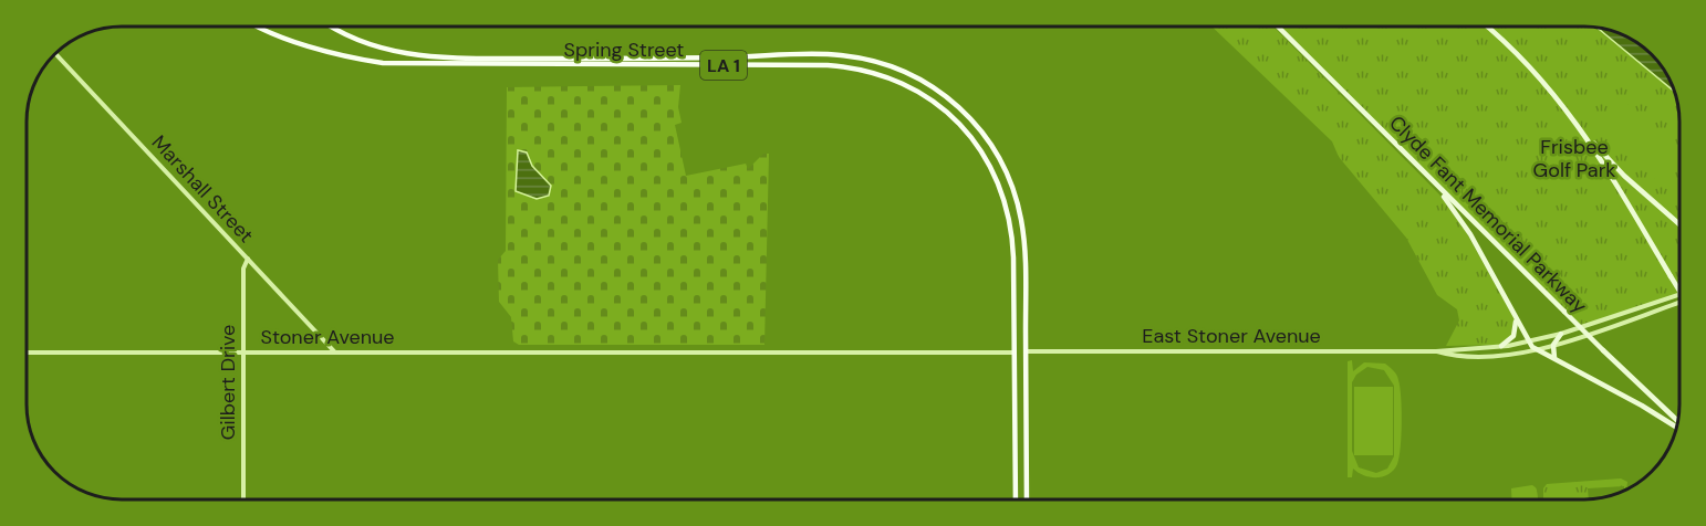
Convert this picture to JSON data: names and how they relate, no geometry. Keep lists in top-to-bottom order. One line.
{"streets":{"main road":["Spring Street","LA 1","Clyde Fant Memorial Parkway"],"street":["Marshall Street","East Stoner Avenue","Stoner Avenue","Gilbert Drive"]},"crossings":[["Spring Street","LA 1"],["Spring Street","East Stoner Avenue"],["Spring Street","Stoner Avenue"],["LA 1","East Stoner Avenue"],["LA 1","Stoner Avenue"],["Marshall Street","Stoner Avenue"],["Marshall Street","Gilbert Drive"],["Stoner Avenue","Gilbert Drive"]],"parks":["Frisbee Golf Park"]}
